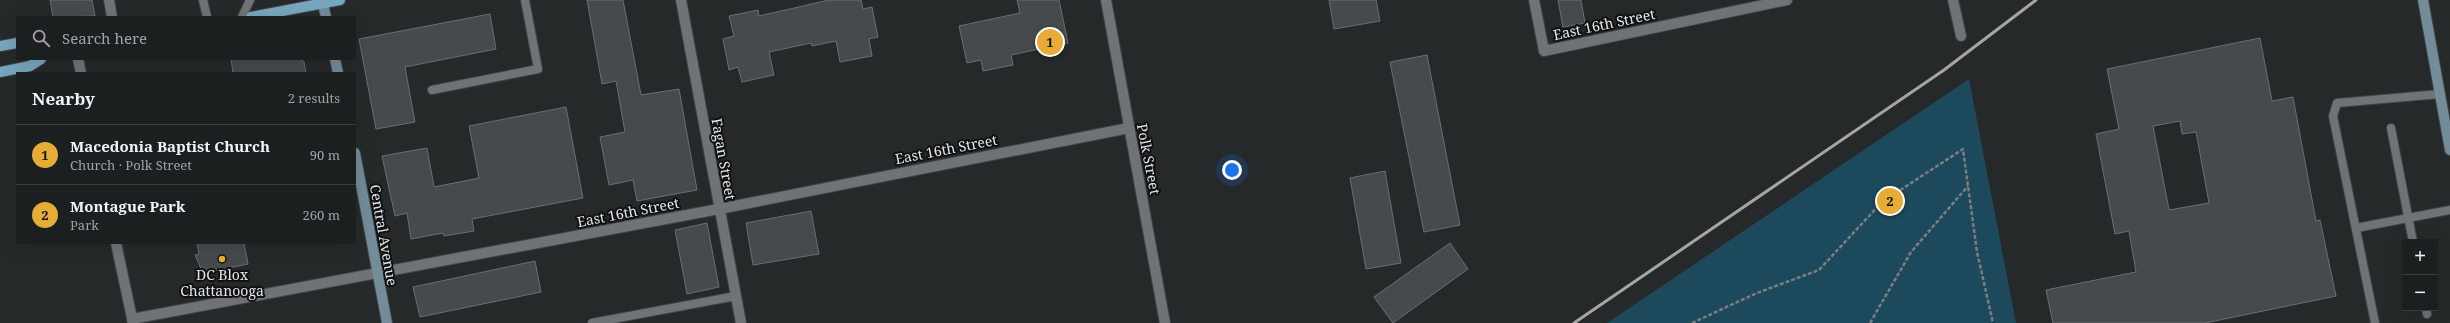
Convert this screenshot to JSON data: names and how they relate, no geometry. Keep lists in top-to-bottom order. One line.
{"streets":{"main road":["Central Avenue"],"street":["East 16th Street","Fagan Street","Polk Street"]},"crossings":[["East 16th Street","Fagan Street"],["East 16th Street","Polk Street"],["East 16th Street","Central Avenue"]],"places":["DC Blox Chattanooga"],"page":{"search":"Search here","pins":["1","2"],"heading":["Nearby","2 results"],"list":[{"mark":"1","name":"Macedonia Baptist Church","note":"Church · Polk Street","value":"90 m"},{"mark":"2","name":"Montague Park","note":"Park","value":"260 m"}],"map_buttons":["+","−"]}}
